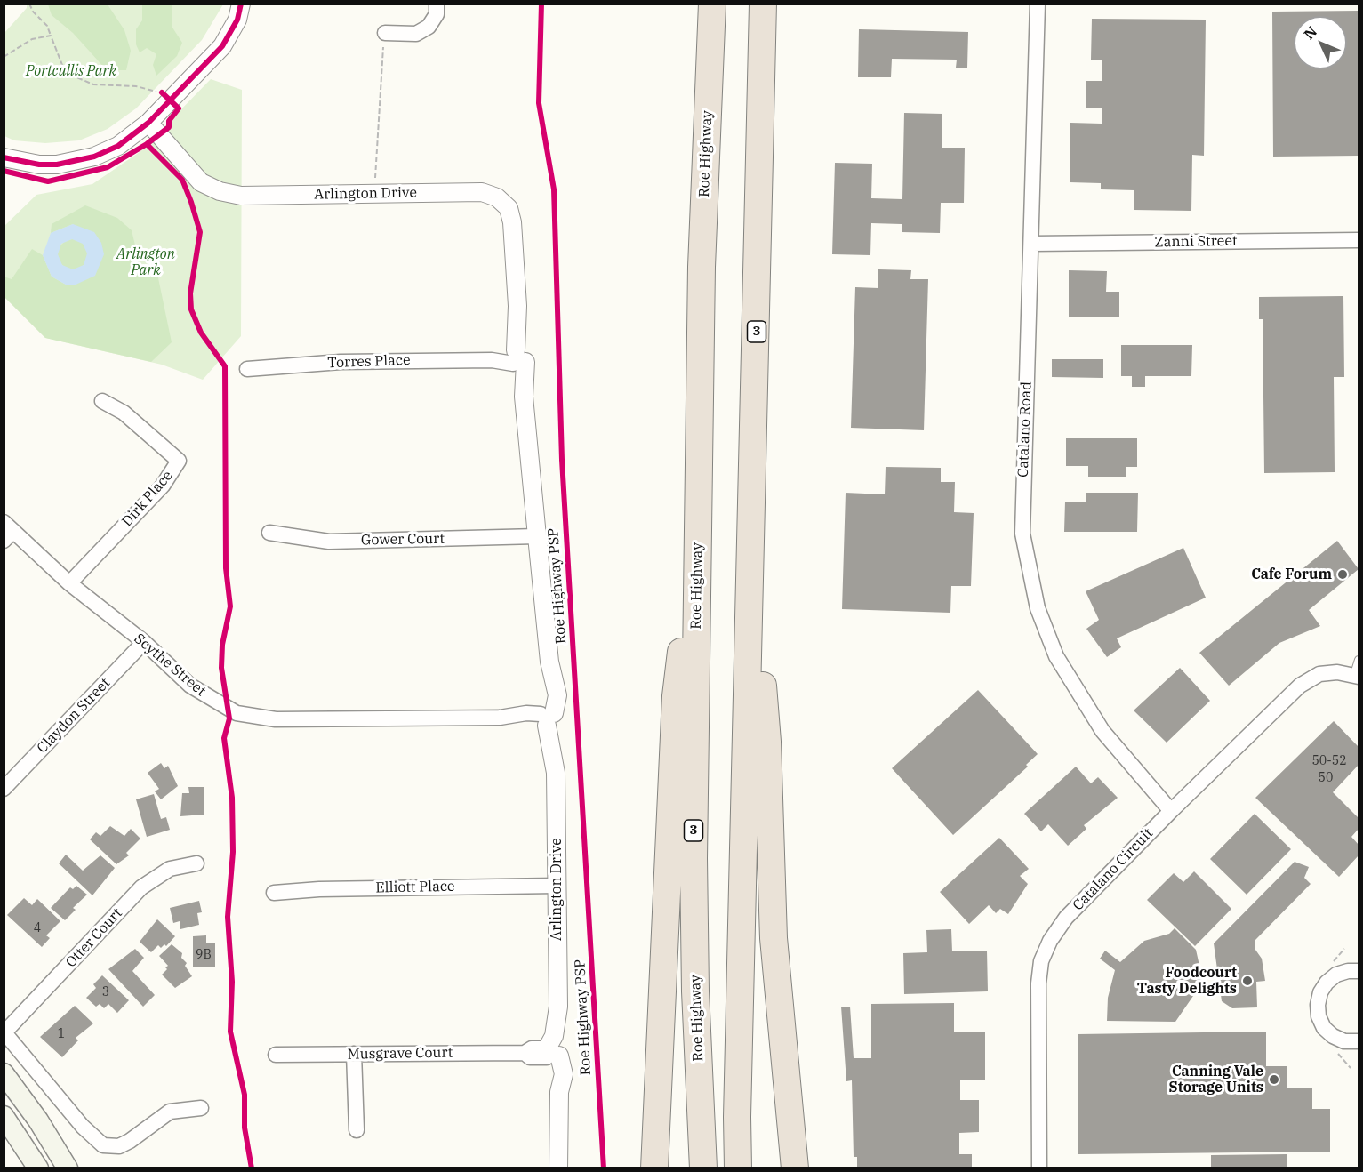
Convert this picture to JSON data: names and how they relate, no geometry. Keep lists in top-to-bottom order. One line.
{"streets":{"highway":["Roe Highway","3"],"street":["Arlington Drive","Zanni Street","Torres Place","Catalano Road","Dirk Place","Gower Court","Scythe Street","Claydon Street","Catalano Circuit","Elliott Place","Otter Court","Musgrave Court"],"cycle path":["Roe Highway PSP"]},"crossings":[["Arlington Drive","Torres Place"],["Arlington Drive","Gower Court"],["Arlington Drive","Scythe Street"],["Arlington Drive","Elliott Place"],["Arlington Drive","Musgrave Court"],["Zanni Street","Catalano Road"],["Catalano Road","Catalano Circuit"],["Dirk Place","Scythe Street"],["Scythe Street","Claydon Street"]],"parks":["Portcullis Park","Arlington Park"],"places":["Cafe Forum","Foodcourt Tasty Delights","Canning Vale Storage Units"],"house_numbers":["50-52","50","4","9B","3","1"],"north":"top left"}
